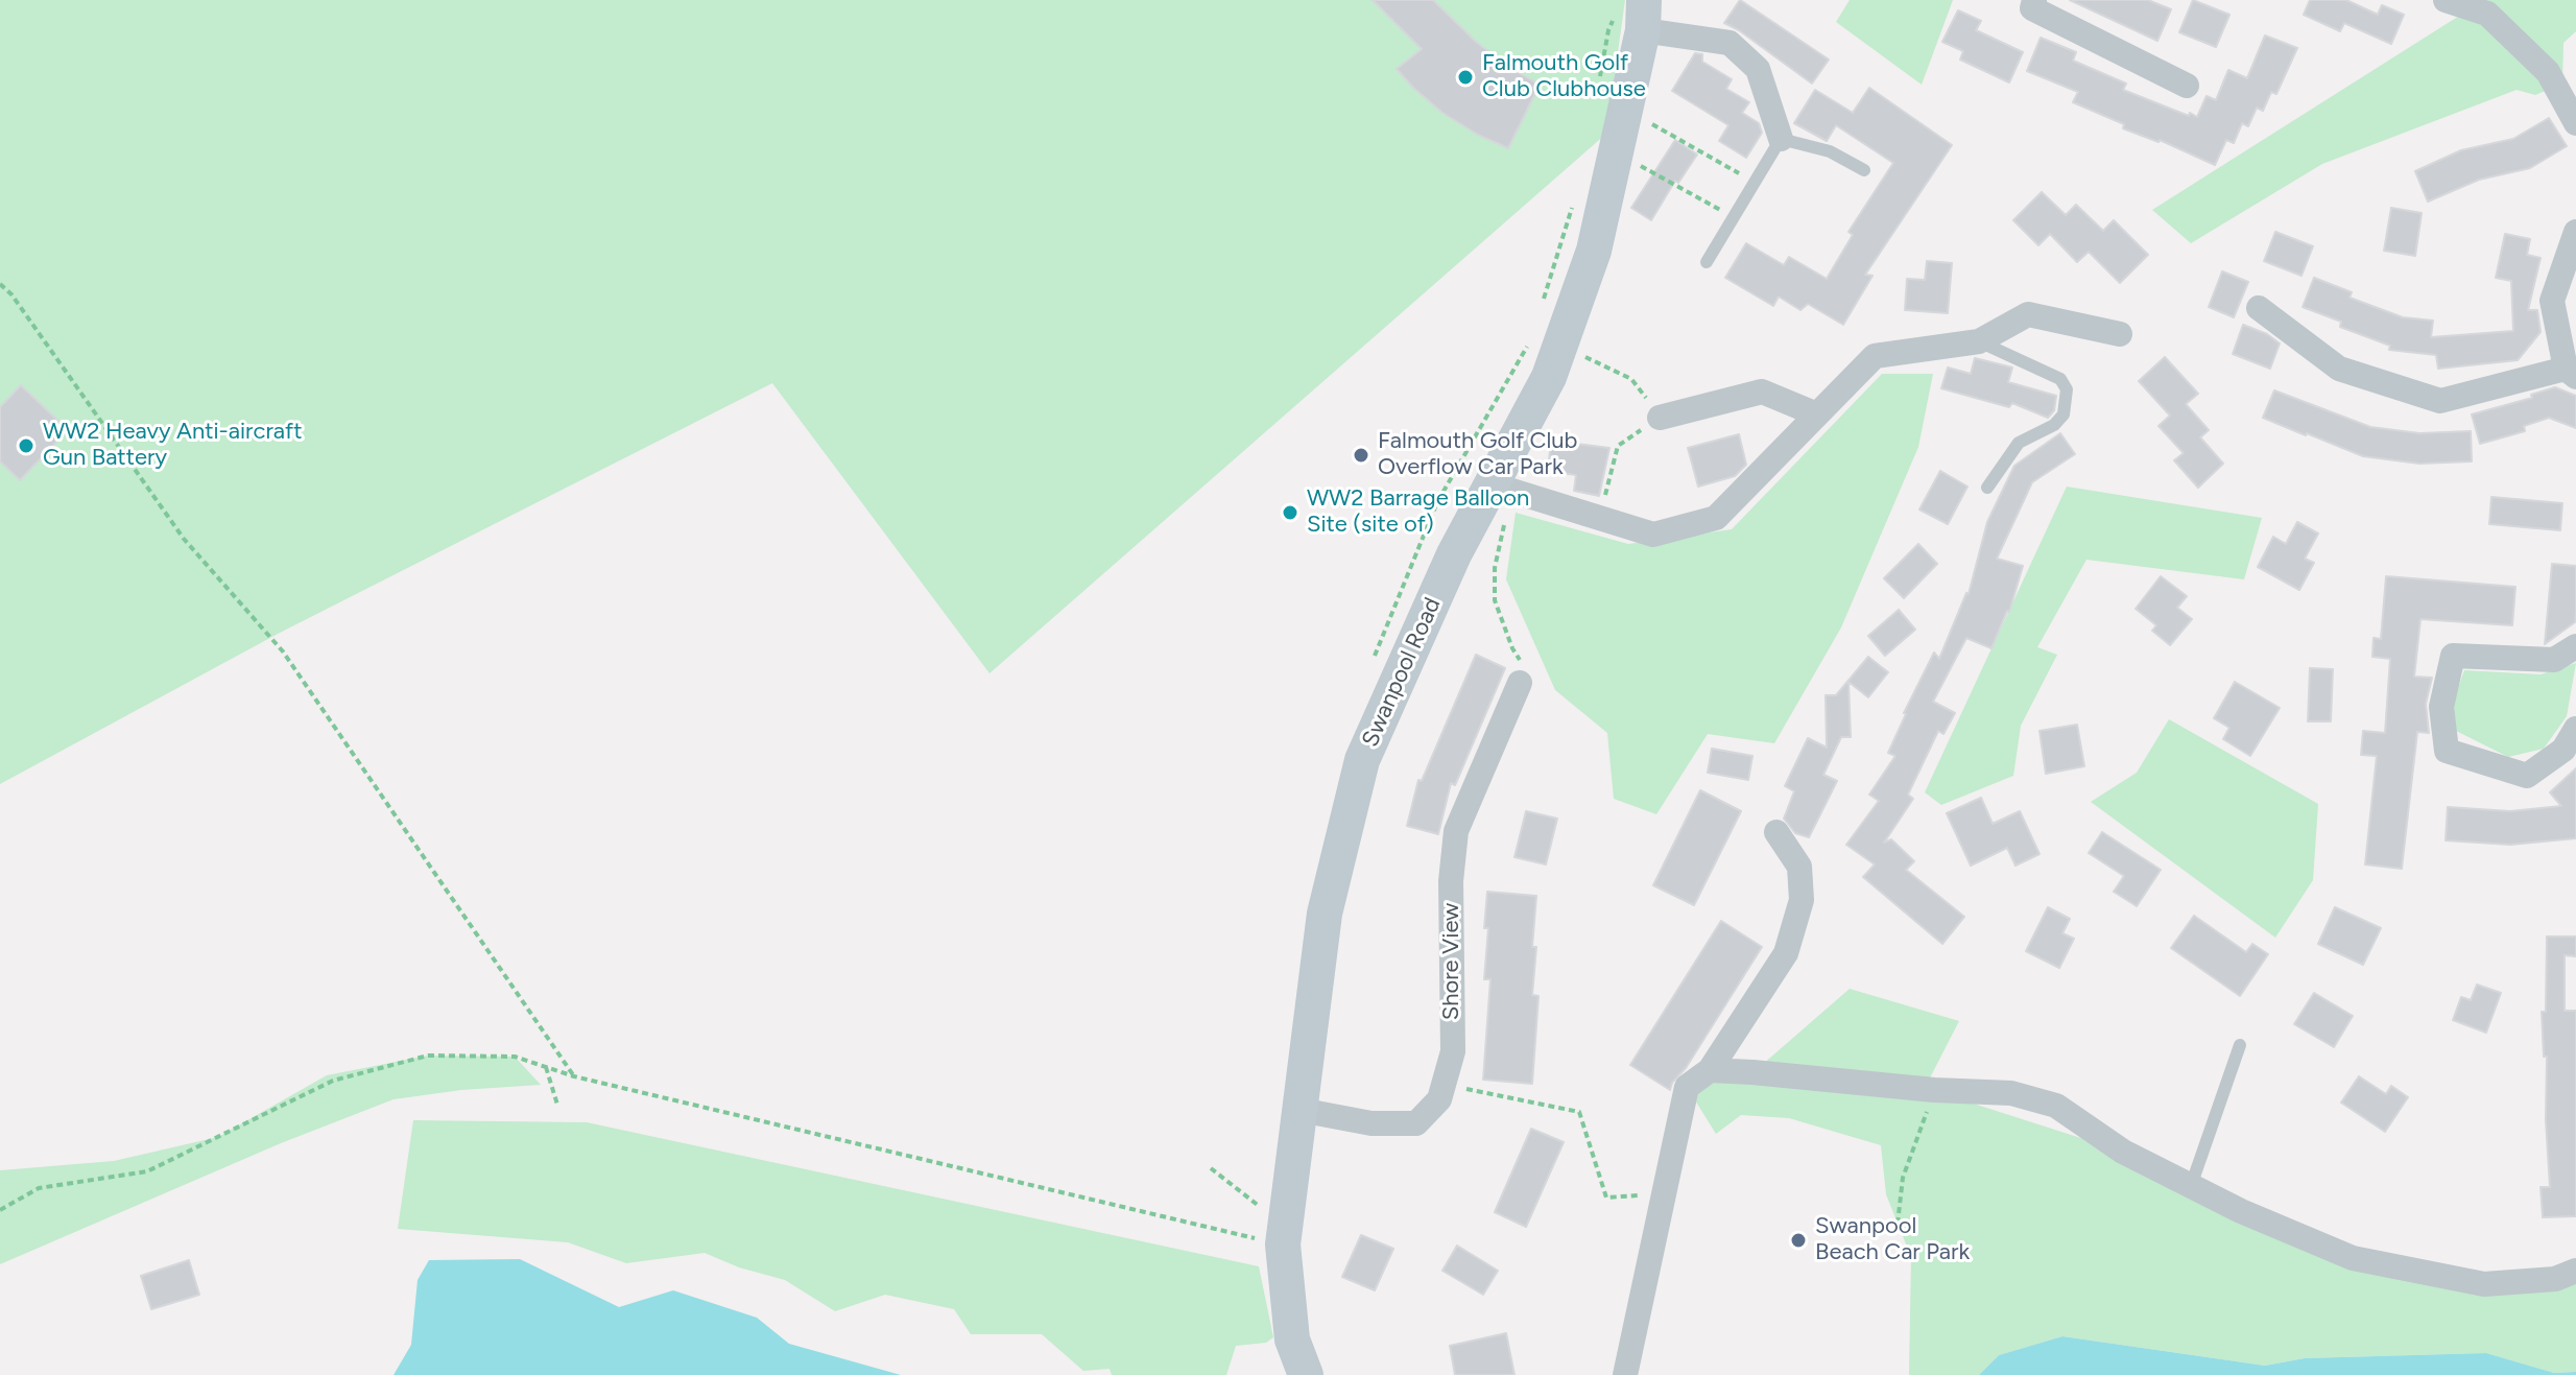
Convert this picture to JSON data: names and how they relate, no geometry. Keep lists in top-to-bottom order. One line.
{"streets":{"street":["Swanpool Road","Shore View"]},"crossings":[["Swanpool Road","Shore View"]],"places":["Falmouth Golf Club Clubhouse","WW2 Heavy Anti-aircraft Gun Battery","Falmouth Golf Club Overflow Car Park","WW2 Barrage Balloon Site (site of)","Swanpool Beach Car Park"]}
